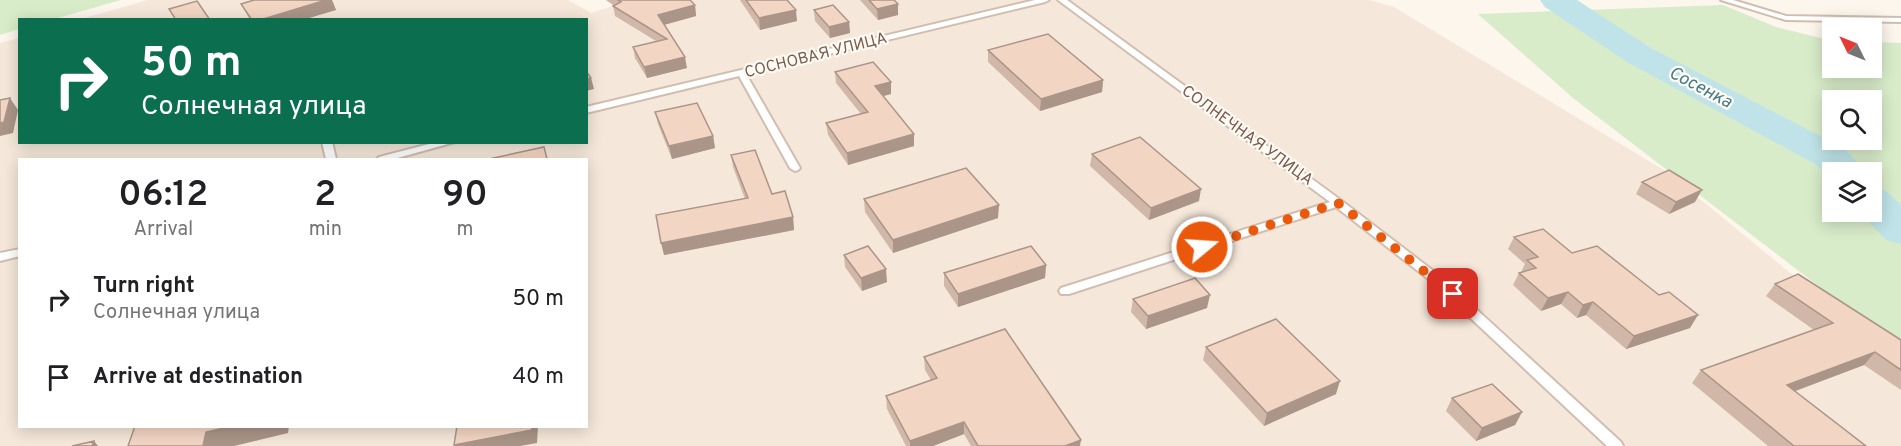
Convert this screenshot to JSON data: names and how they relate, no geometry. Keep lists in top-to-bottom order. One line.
{"streets":{"lane":["СОСНОВАЯ УЛИЦА","СОЛНЕЧНАЯ УЛИЦА"]},"water":["Сосенка"],"north":"top left","page":{"turn":["50 m","Солнечная улица"],"eta":["06:12","Arrival","2","min","90","m"],"list":[{"name":"Turn right","note":"Солнечная улица","value":"50 m"},{"name":"Arrive at destination","value":"40 m"}]}}
